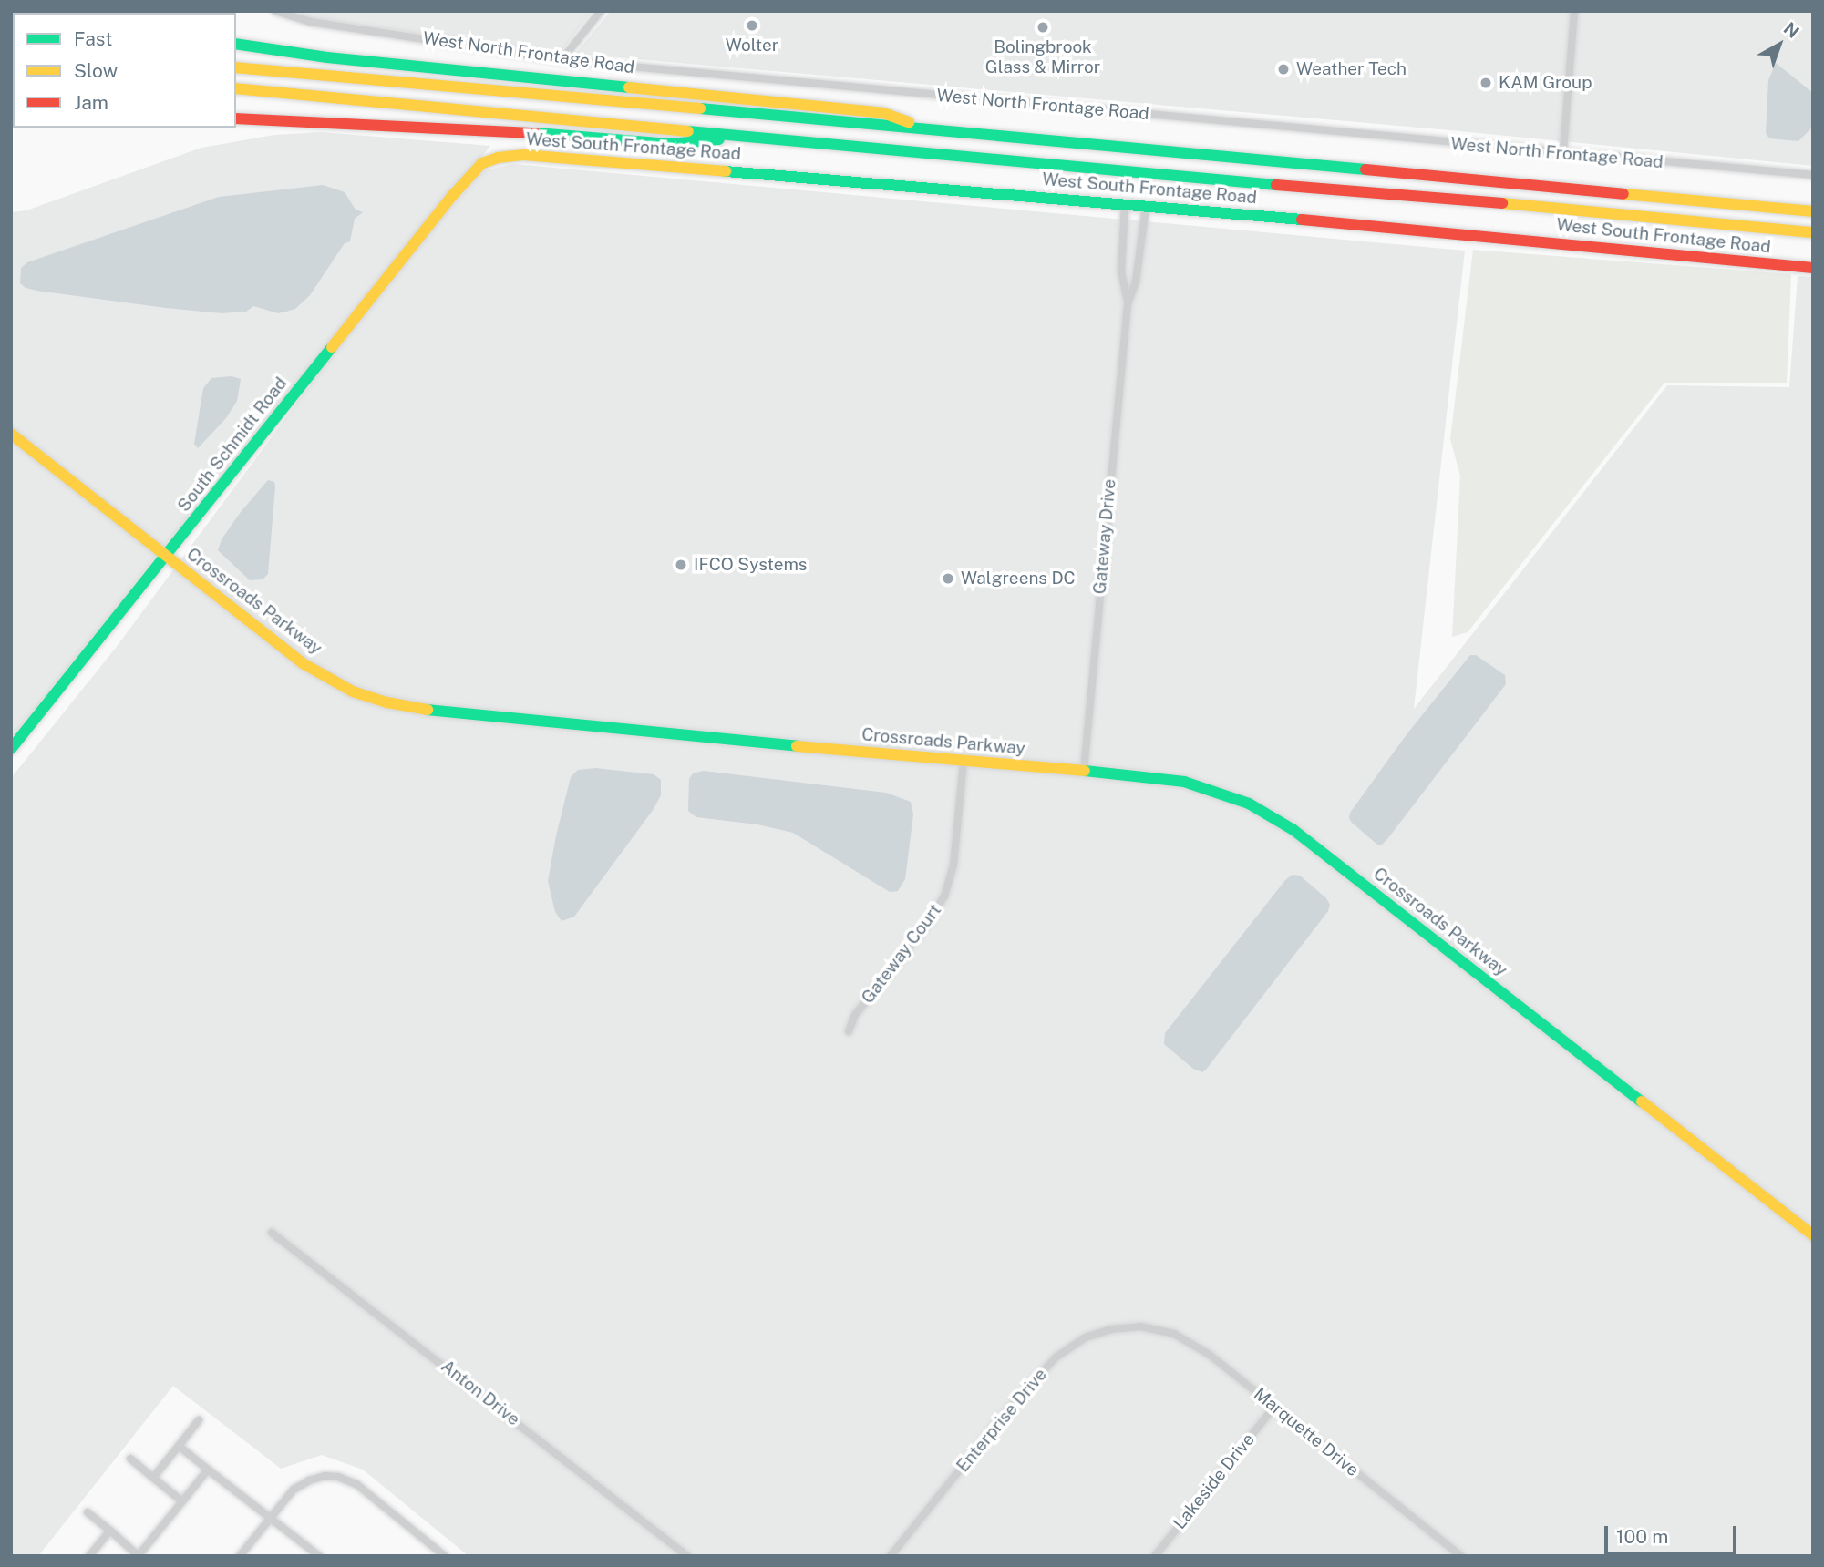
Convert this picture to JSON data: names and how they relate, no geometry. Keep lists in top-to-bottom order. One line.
{"streets":{"main road":["West South Frontage Road","South Schmidt Road","Crossroads Parkway"],"street":["West North Frontage Road","Gateway Drive","Gateway Court","Anton Drive","Enterprise Drive","Marquette Drive","Lakeside Drive"]},"crossings":[["West South Frontage Road","South Schmidt Road"],["West South Frontage Road","Gateway Drive"],["South Schmidt Road","Crossroads Parkway"],["Gateway Drive","Crossroads Parkway"],["Crossroads Parkway","Gateway Court"],["Enterprise Drive","Marquette Drive"],["Marquette Drive","Lakeside Drive"]],"places":["Wolter","Bolingbrook Glass & Mirror","Weather Tech","KAM Group","IFCO Systems","Walgreens DC"],"legend":["Fast","Slow","Jam"],"scale_bar":"100 m","north":"top right"}
